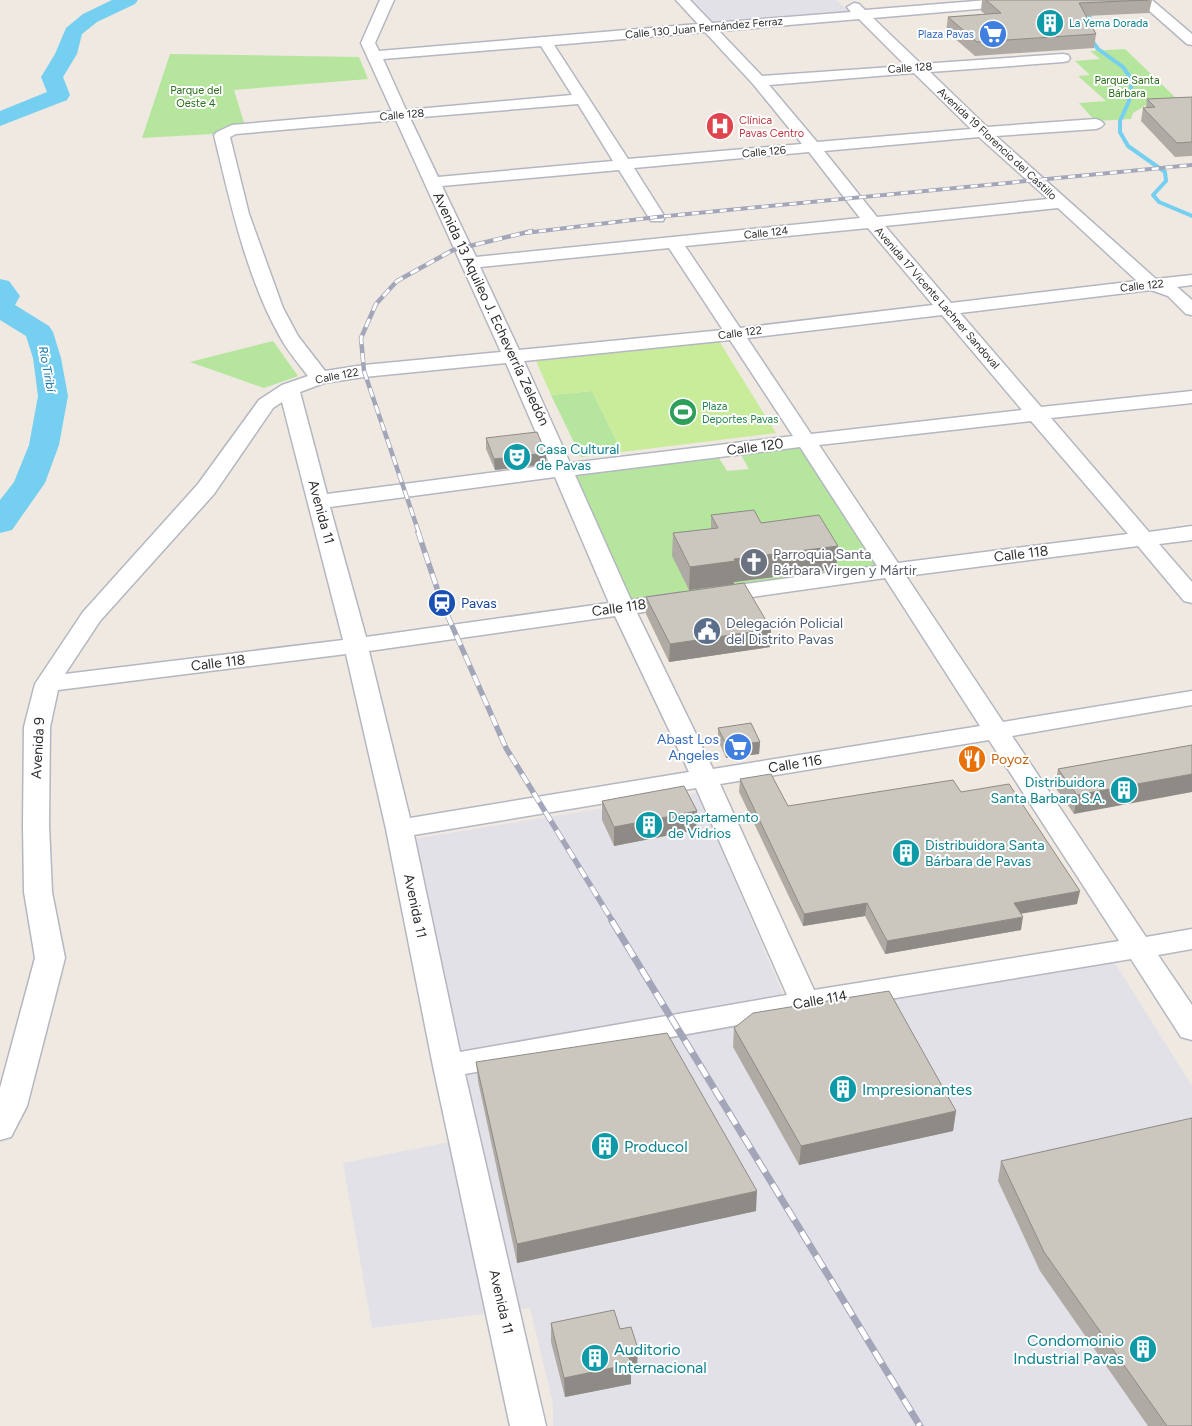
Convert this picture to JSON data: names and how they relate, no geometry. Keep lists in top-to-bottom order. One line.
{"streets":{"street":["Calle 130 Juan Fernández Ferraz","Calle 128","Avenida 19 Florencio del Castillo","Calle 126","Calle 124","Calle 122","Avenida 17 Vicente Lachner Sandoval","Avenida 13 Aquileo J. Echeverría Zeledón","Calle 120","Avenida 11","Calle 118","Avenida 9","Calle 116","Calle 114"]},"crossings":[["Calle 130 Juan Fernández Ferraz","Avenida 19 Florencio del Castillo"],["Calle 130 Juan Fernández Ferraz","Avenida 17 Vicente Lachner Sandoval"],["Calle 130 Juan Fernández Ferraz","Avenida 13 Aquileo J. Echeverría Zeledón"],["Calle 128","Avenida 19 Florencio del Castillo"],["Calle 128","Calle 122"],["Calle 128","Avenida 17 Vicente Lachner Sandoval"],["Calle 128","Avenida 13 Aquileo J. Echeverría Zeledón"],["Avenida 19 Florencio del Castillo","Calle 126"],["Avenida 19 Florencio del Castillo","Calle 124"],["Avenida 19 Florencio del Castillo","Calle 122"],["Calle 126","Avenida 17 Vicente Lachner Sandoval"],["Calle 126","Avenida 13 Aquileo J. Echeverría Zeledón"],["Calle 124","Avenida 17 Vicente Lachner Sandoval"],["Calle 124","Avenida 13 Aquileo J. Echeverría Zeledón"],["Calle 122","Avenida 17 Vicente Lachner Sandoval"],["Calle 122","Avenida 13 Aquileo J. Echeverría Zeledón"],["Calle 122","Avenida 11"],["Calle 122","Avenida 9"],["Avenida 17 Vicente Lachner Sandoval","Calle 120"],["Avenida 17 Vicente Lachner Sandoval","Calle 118"],["Avenida 13 Aquileo J. Echeverría Zeledón","Calle 120"],["Avenida 13 Aquileo J. Echeverría Zeledón","Calle 118"],["Avenida 13 Aquileo J. Echeverría Zeledón","Calle 116"],["Avenida 13 Aquileo J. Echeverría Zeledón","Calle 114"],["Calle 120","Avenida 11"],["Avenida 11","Calle 118"],["Avenida 11","Avenida 9"],["Avenida 11","Calle 116"],["Avenida 11","Calle 114"],["Calle 118","Avenida 9"]],"water":["Río Tiribí"],"parks":["Parque Santa Bárbara","Parque del Oeste 4"],"places":{"building":["La Yema Dorada","Distribuidora Santa Barbara S.A.","Departamento de Vidrios","Distribuidora Santa Bárbara de Pavas","Impresionantes","Producol","Condomoinio Industrial Pavas","Auditorio Internacional"],"supermarket":["Plaza Pavas","Abast Los Angeles"],"hospital":["Clínica Pavas Centro"],"sports":["Plaza Deportes Pavas"],"theatre":["Casa Cultural de Pavas"],"church":["Parroquia Santa Bárbara Virgen y Mártir"],"station":["Pavas"],"public building":["Delegación Policial del Distrito Pavas"],"restaurant":["Poyoz"]}}
